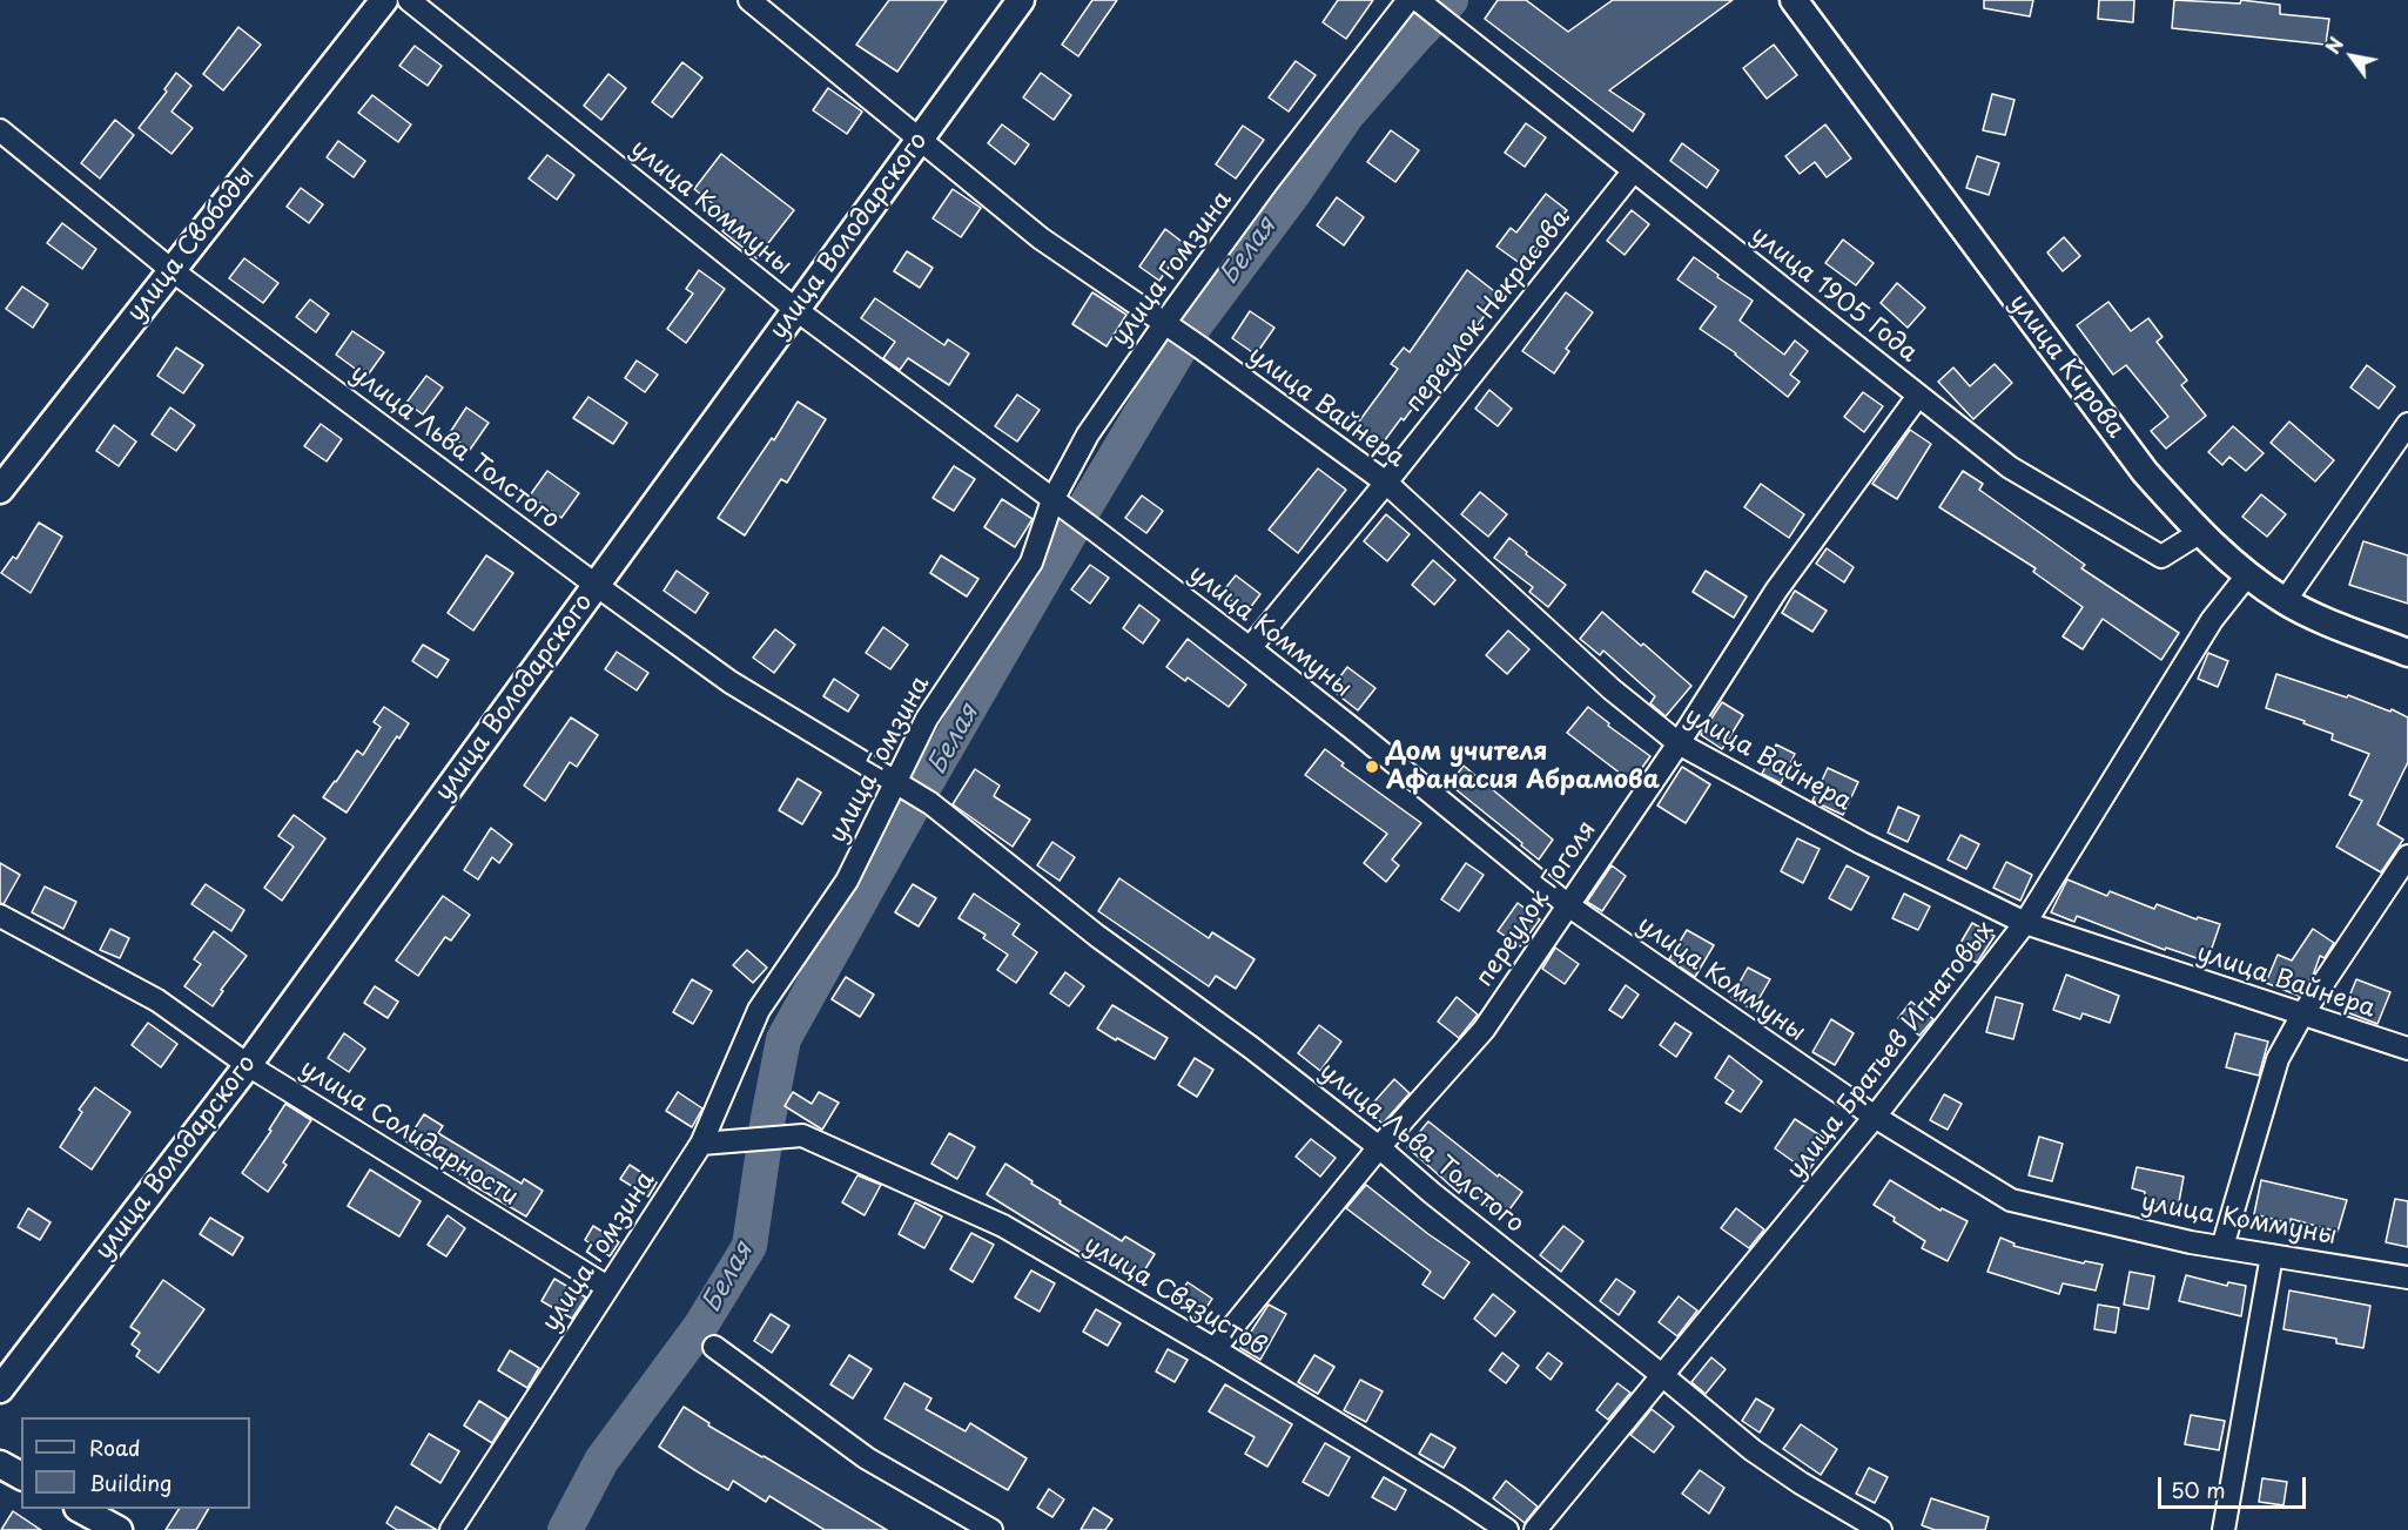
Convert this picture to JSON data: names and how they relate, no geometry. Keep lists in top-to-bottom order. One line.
{"streets":{"main road":["улица Володарского","улица Свободы","улица Кирова"],"street":["улица Коммуны","улица Гомзина","улица 1905 Года","переулок Некрасова","улица Вайнера","улица Льва Толстого","переулок Гоголя","улица Братьев Игнатовых","улица Солидарности","улица Связистов"]},"crossings":[["улица Коммуны","улица Володарского"],["улица Коммуны","улица Гомзина"],["улица Коммуны","переулок Некрасова"],["улица Коммуны","переулок Гоголя"],["улица Коммуны","улица Братьев Игнатовых"],["улица Володарского","улица Льва Толстого"],["улица Володарского","улица Солидарности"],["улица Свободы","улица Льва Толстого"],["улица Гомзина","улица Вайнера"],["улица Гомзина","улица Льва Толстого"],["улица Гомзина","улица Солидарности"],["улица Гомзина","улица Связистов"],["улица 1905 Года","переулок Некрасова"],["улица 1905 Года","улица Кирова"],["улица 1905 Года","переулок Гоголя"],["переулок Некрасова","улица Вайнера"],["улица Кирова","улица Братьев Игнатовых"],["улица Вайнера","переулок Гоголя"],["улица Вайнера","улица Братьев Игнатовых"],["улица Льва Толстого","переулок Гоголя"],["улица Льва Толстого","улица Братьев Игнатовых"],["переулок Гоголя","улица Связистов"]],"water":["Белая"],"places":["Дом учителя Афанасия Абрамова"],"legend":["Road","Building"],"scale_bar":"50 m","north":"top left"}
